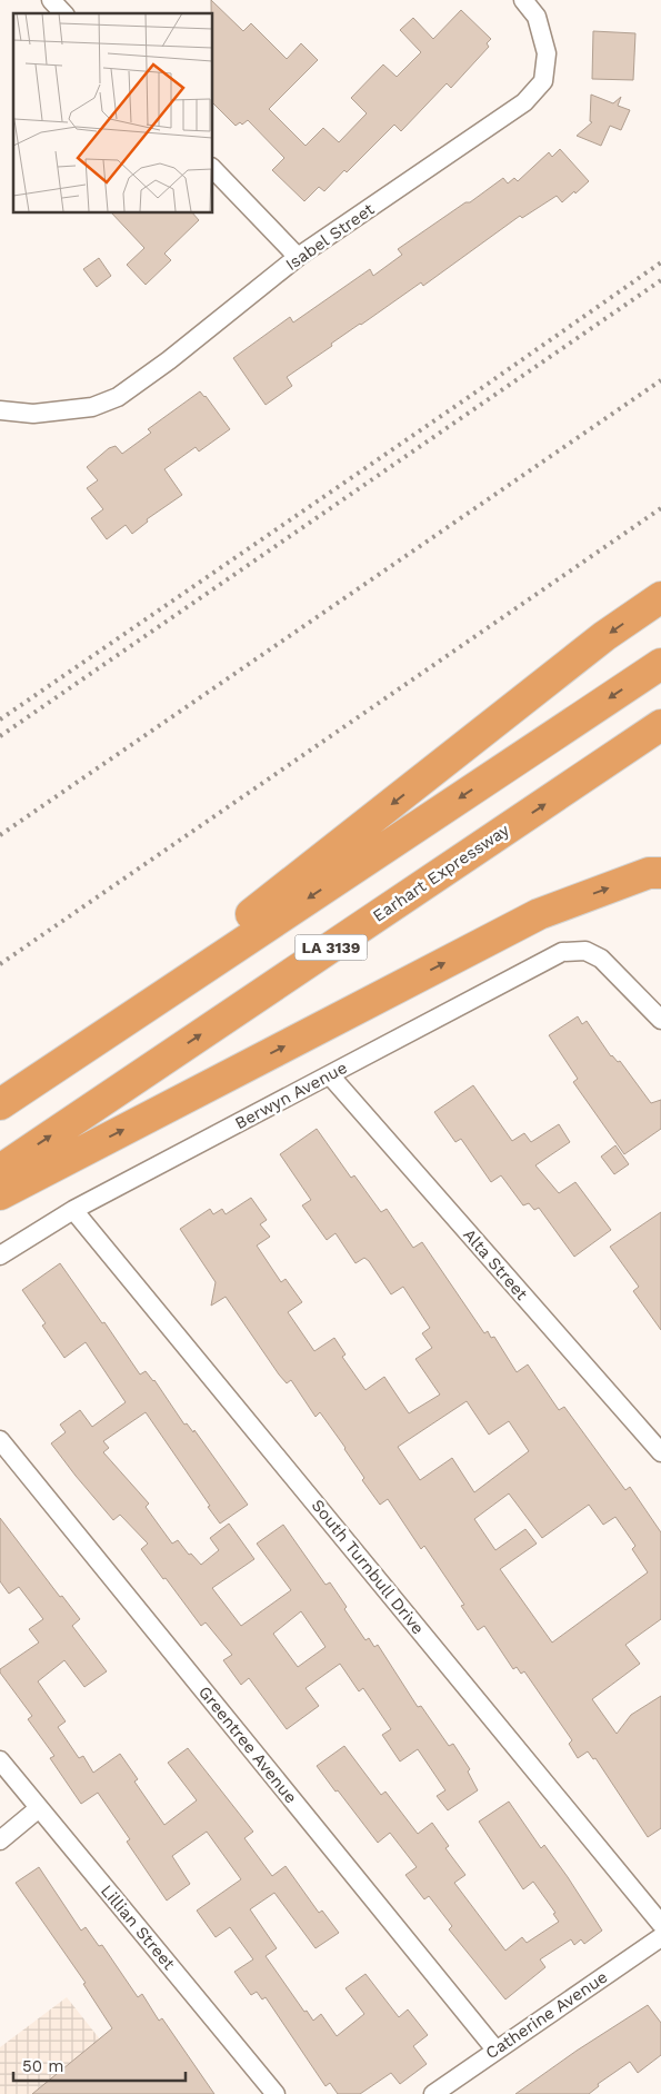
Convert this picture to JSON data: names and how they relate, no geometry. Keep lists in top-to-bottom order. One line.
{"streets":{"highway":["Earhart Expressway","LA 3139"],"street":["Isabel Street","Berwyn Avenue","Alta Street","South Turnbull Drive","Greentree Avenue","Lillian Street","Catherine Avenue"]},"crossings":[["Berwyn Avenue","Alta Street"],["Berwyn Avenue","South Turnbull Drive"],["Greentree Avenue","Catherine Avenue"]],"scale_bar":"50 m"}
